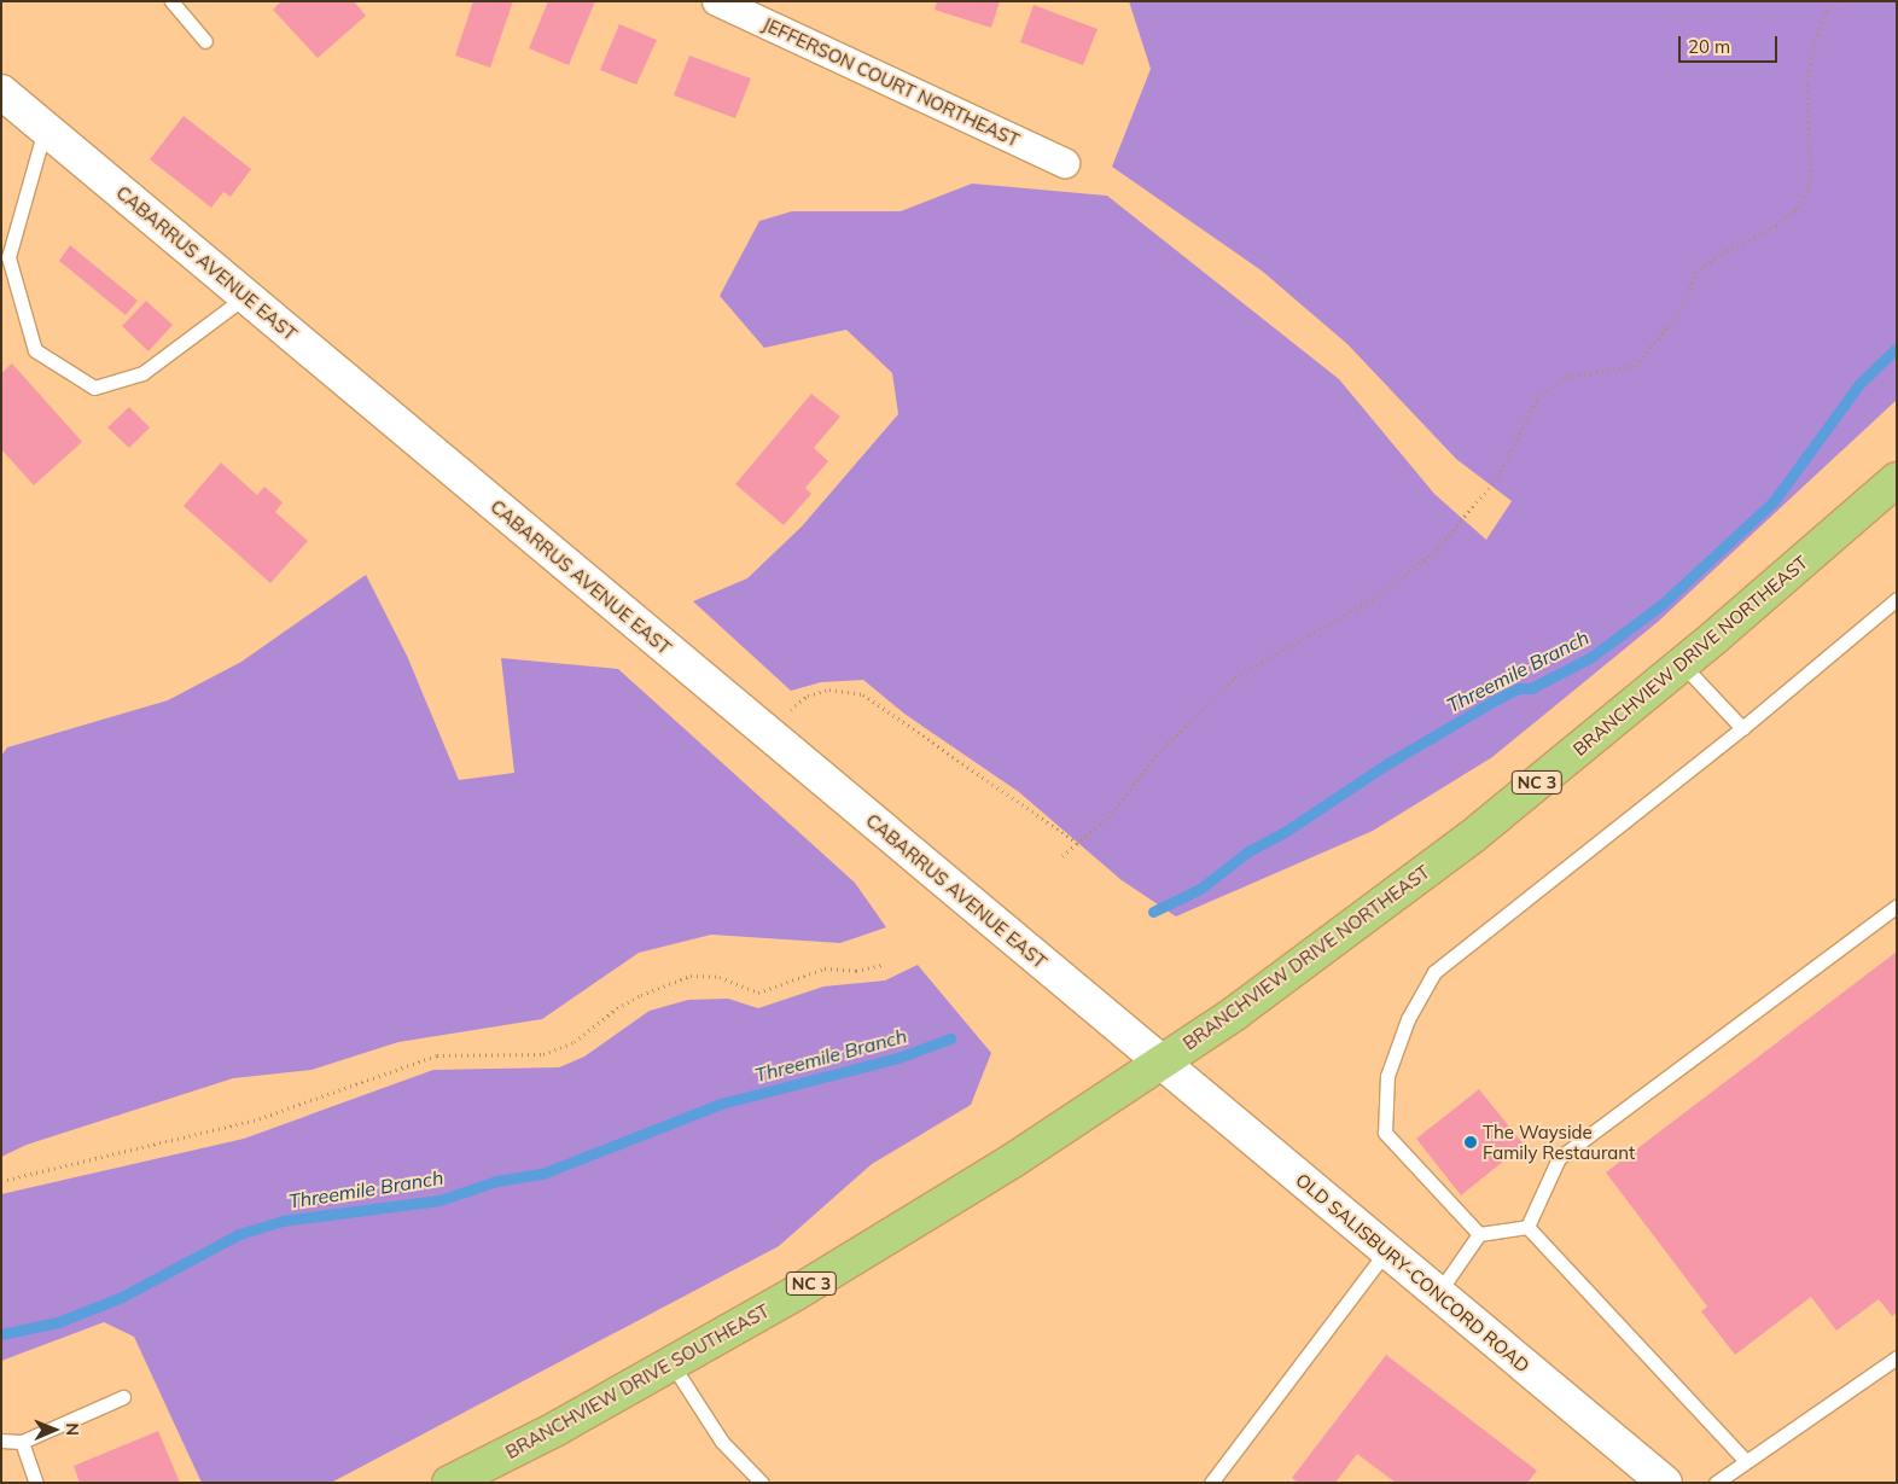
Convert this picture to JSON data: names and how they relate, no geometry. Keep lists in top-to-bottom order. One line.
{"streets":{"main road":["CABARRUS AVENUE EAST","BRANCHVIEW DRIVE NORTHEAST","NC 3","OLD SALISBURY-CONCORD ROAD","BRANCHVIEW DRIVE SOUTHEAST"],"street":["JEFFERSON COURT NORTHEAST"]},"crossings":[["CABARRUS AVENUE EAST","BRANCHVIEW DRIVE NORTHEAST"],["CABARRUS AVENUE EAST","OLD SALISBURY-CONCORD ROAD"],["CABARRUS AVENUE EAST","BRANCHVIEW DRIVE SOUTHEAST"],["BRANCHVIEW DRIVE NORTHEAST","OLD SALISBURY-CONCORD ROAD"],["BRANCHVIEW DRIVE NORTHEAST","BRANCHVIEW DRIVE SOUTHEAST"],["OLD SALISBURY-CONCORD ROAD","BRANCHVIEW DRIVE SOUTHEAST"]],"water":["Threemile Branch"],"places":["The Wayside Family Restaurant"],"scale_bar":"20 m","north":"right"}
